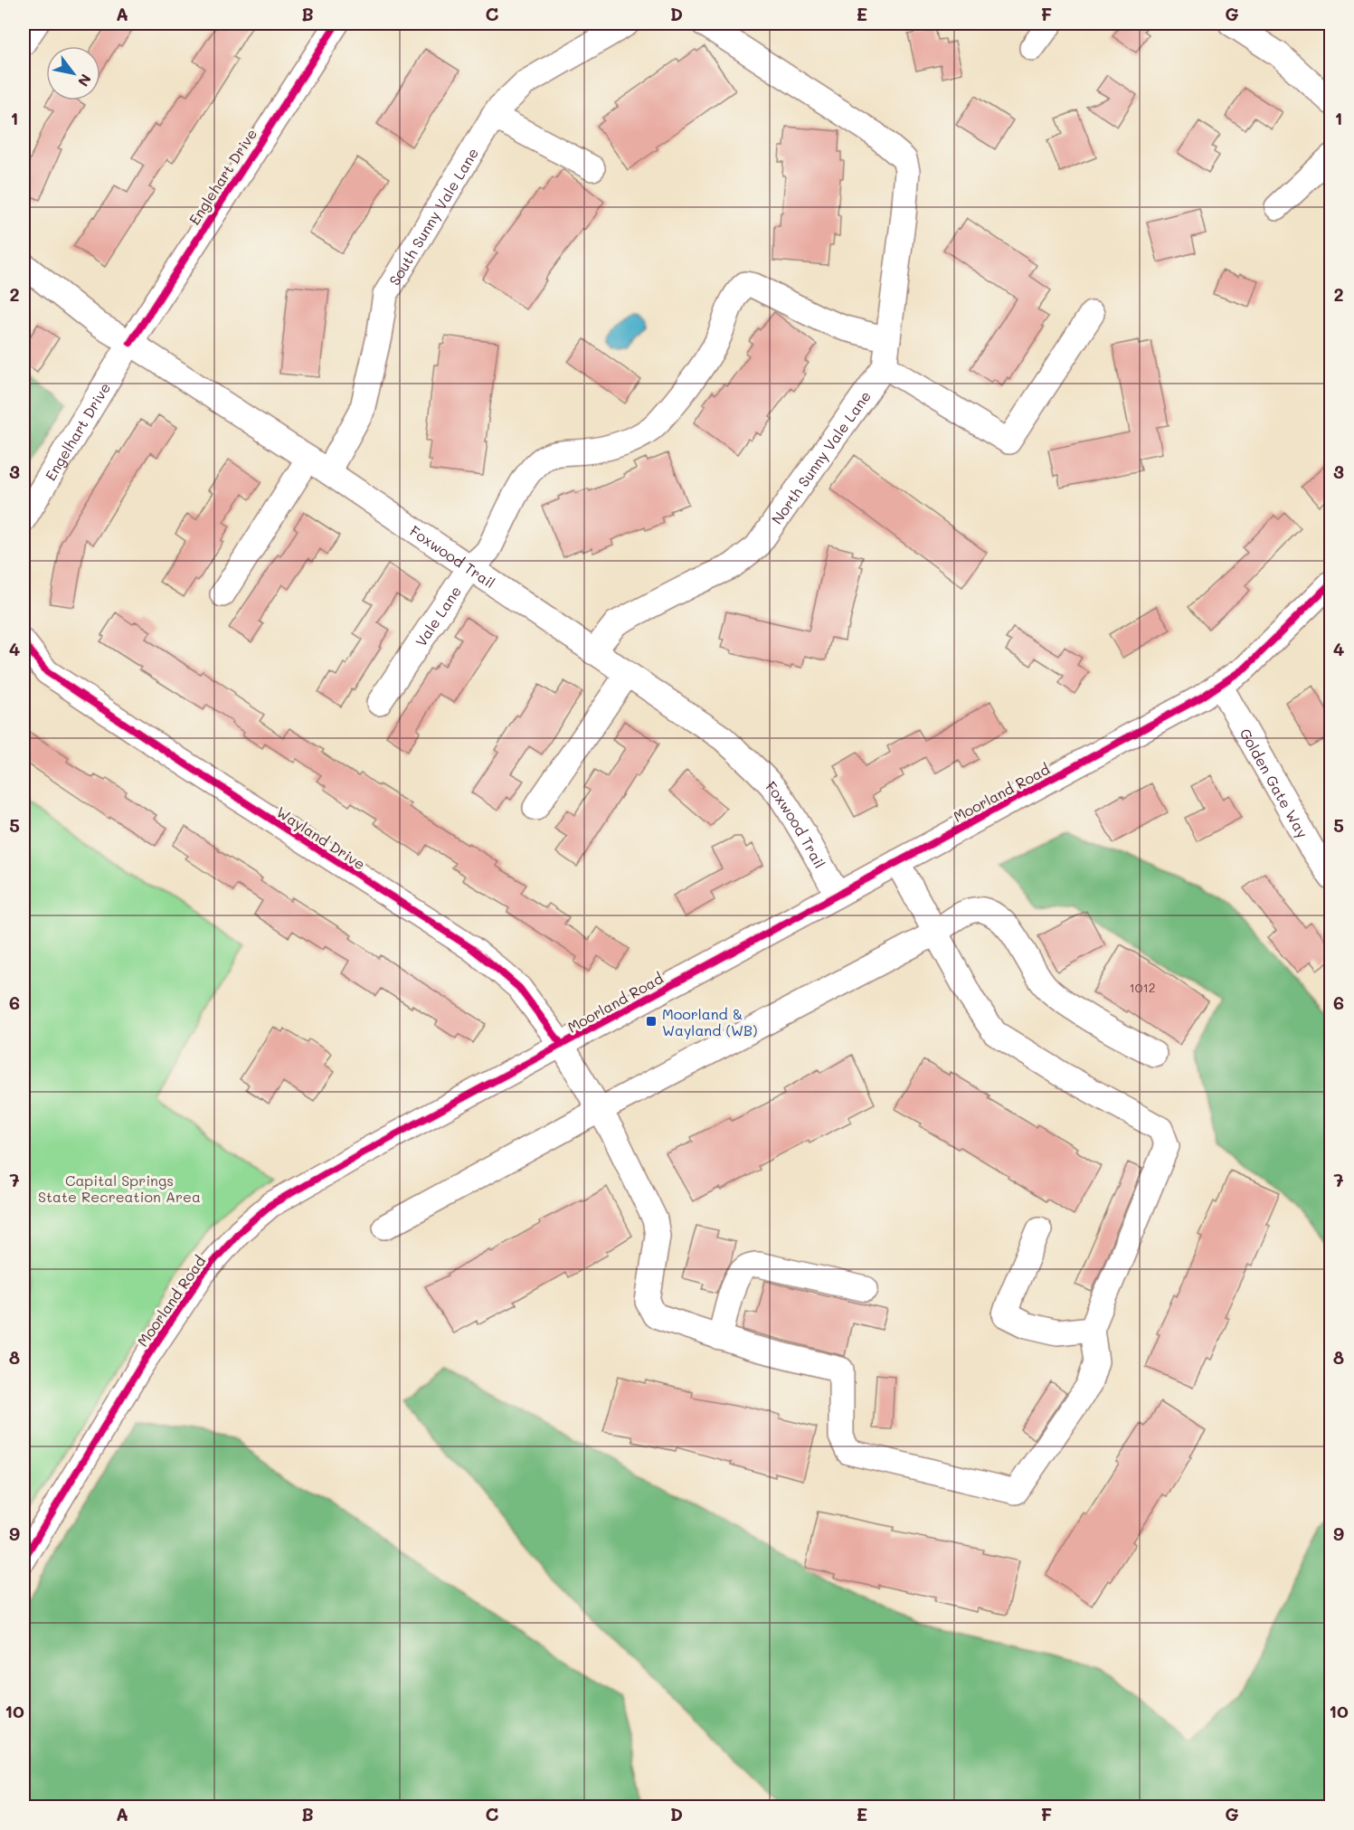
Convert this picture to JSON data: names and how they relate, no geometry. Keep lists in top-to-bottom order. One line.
{"streets":{"street":["Englehart Drive","South Sunny Vale Lane","Engelhart Drive","North Sunny Vale Lane","Foxwood Trail","Vale Lane","Golden Gate Way","Moorland Road","Wayland Drive"]},"crossings":[["Englehart Drive","Engelhart Drive"],["Englehart Drive","Foxwood Trail"],["South Sunny Vale Lane","Foxwood Trail"],["Engelhart Drive","Foxwood Trail"],["North Sunny Vale Lane","Foxwood Trail"],["North Sunny Vale Lane","Vale Lane"],["Foxwood Trail","Vale Lane"],["Foxwood Trail","Moorland Road"],["Golden Gate Way","Moorland Road"],["Moorland Road","Wayland Drive"]],"parks":["Capital Springs State Recreation Area"],"places":{"transit":["Moorland & Wayland (WB)"]},"house_numbers":["1012"],"north":"bottom right","grid":{"columns":["A","B","C","D","E","F","G"],"rows":["1","2","3","4","5","6","7","8","9","10"]}}
